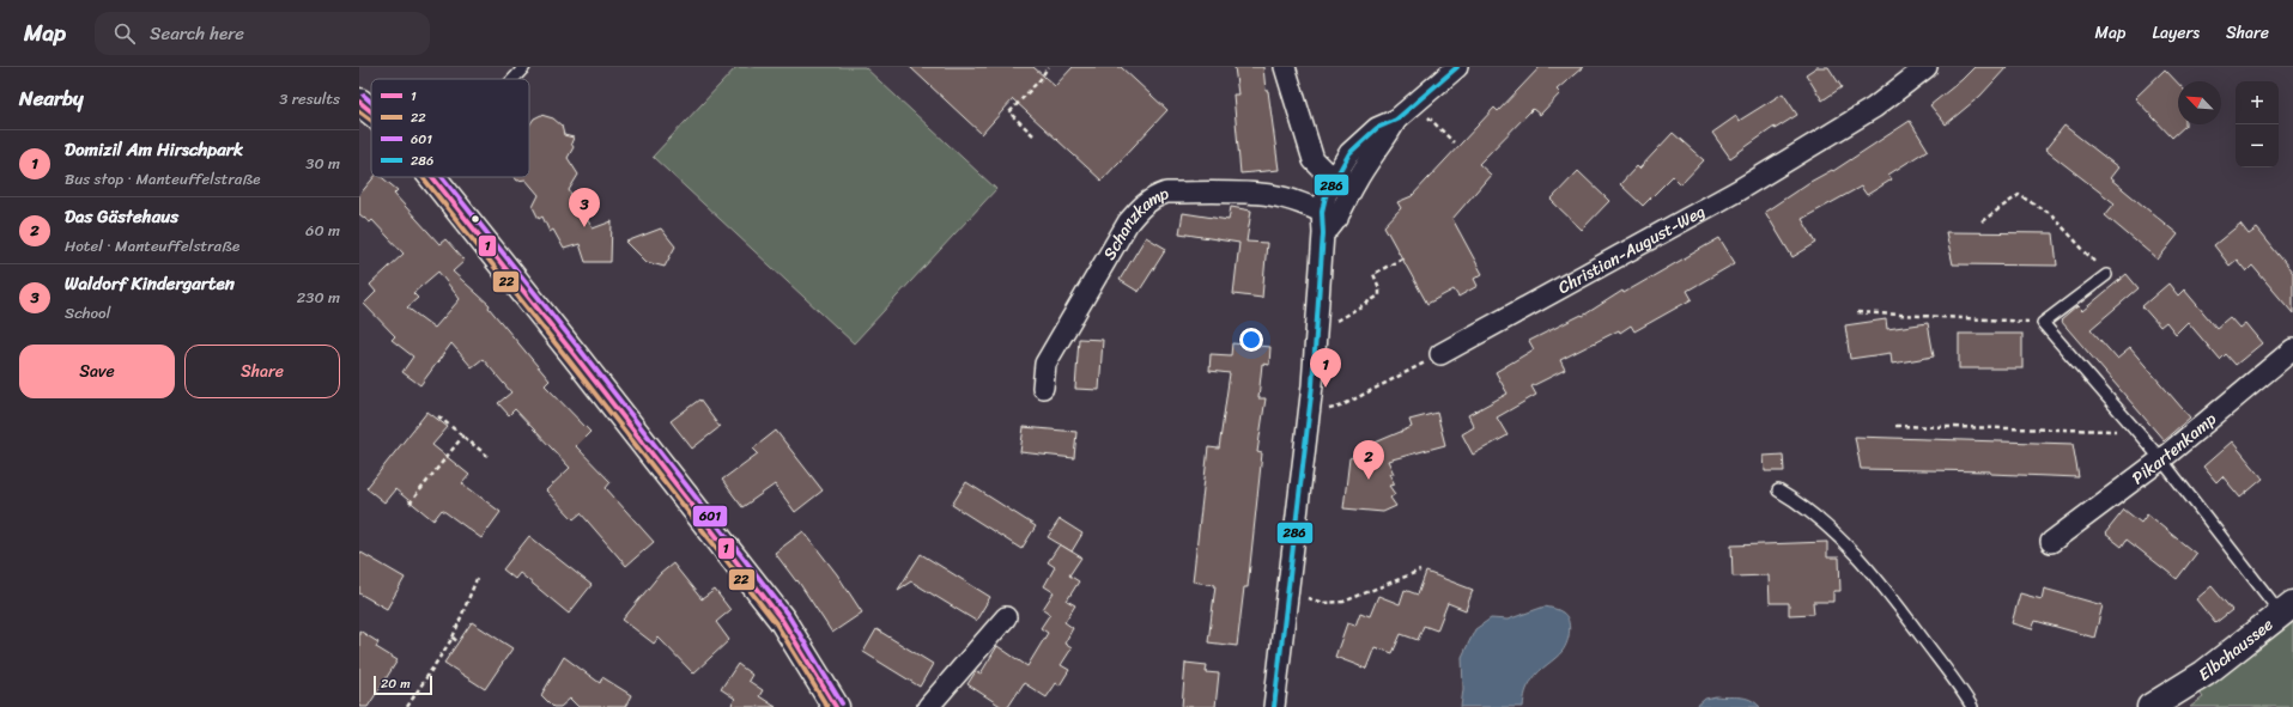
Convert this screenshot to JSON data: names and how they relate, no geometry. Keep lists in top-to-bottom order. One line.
{"streets":{"main road":["Elbchaussee"],"street":["Schanzkamp","Christian-August-Weg","Pikartenkamp"]},"lines":["transit line 286","transit line 601","transit line 1","transit line 22"],"legend":["1","22","601","286"],"scale_bar":"20 m","north":"top left","page":{"header":"Map","search":"Search here","nav":["Map","Layers","Share"],"heading":["Nearby","3 results"],"map_buttons":["+","−"],"list":[{"mark":"1","name":"Domizil Am Hirschpark","note":"Bus stop · Manteuffelstraße","value":"30 m"},{"mark":"2","name":"Das Gästehaus","note":"Hotel · Manteuffelstraße","value":"60 m"},{"mark":"3","name":"Waldorf Kindergarten","note":"School","value":"230 m"}],"pins":["3","1","2"],"buttons":["Save","Share"],"scale":"20 m"}}
